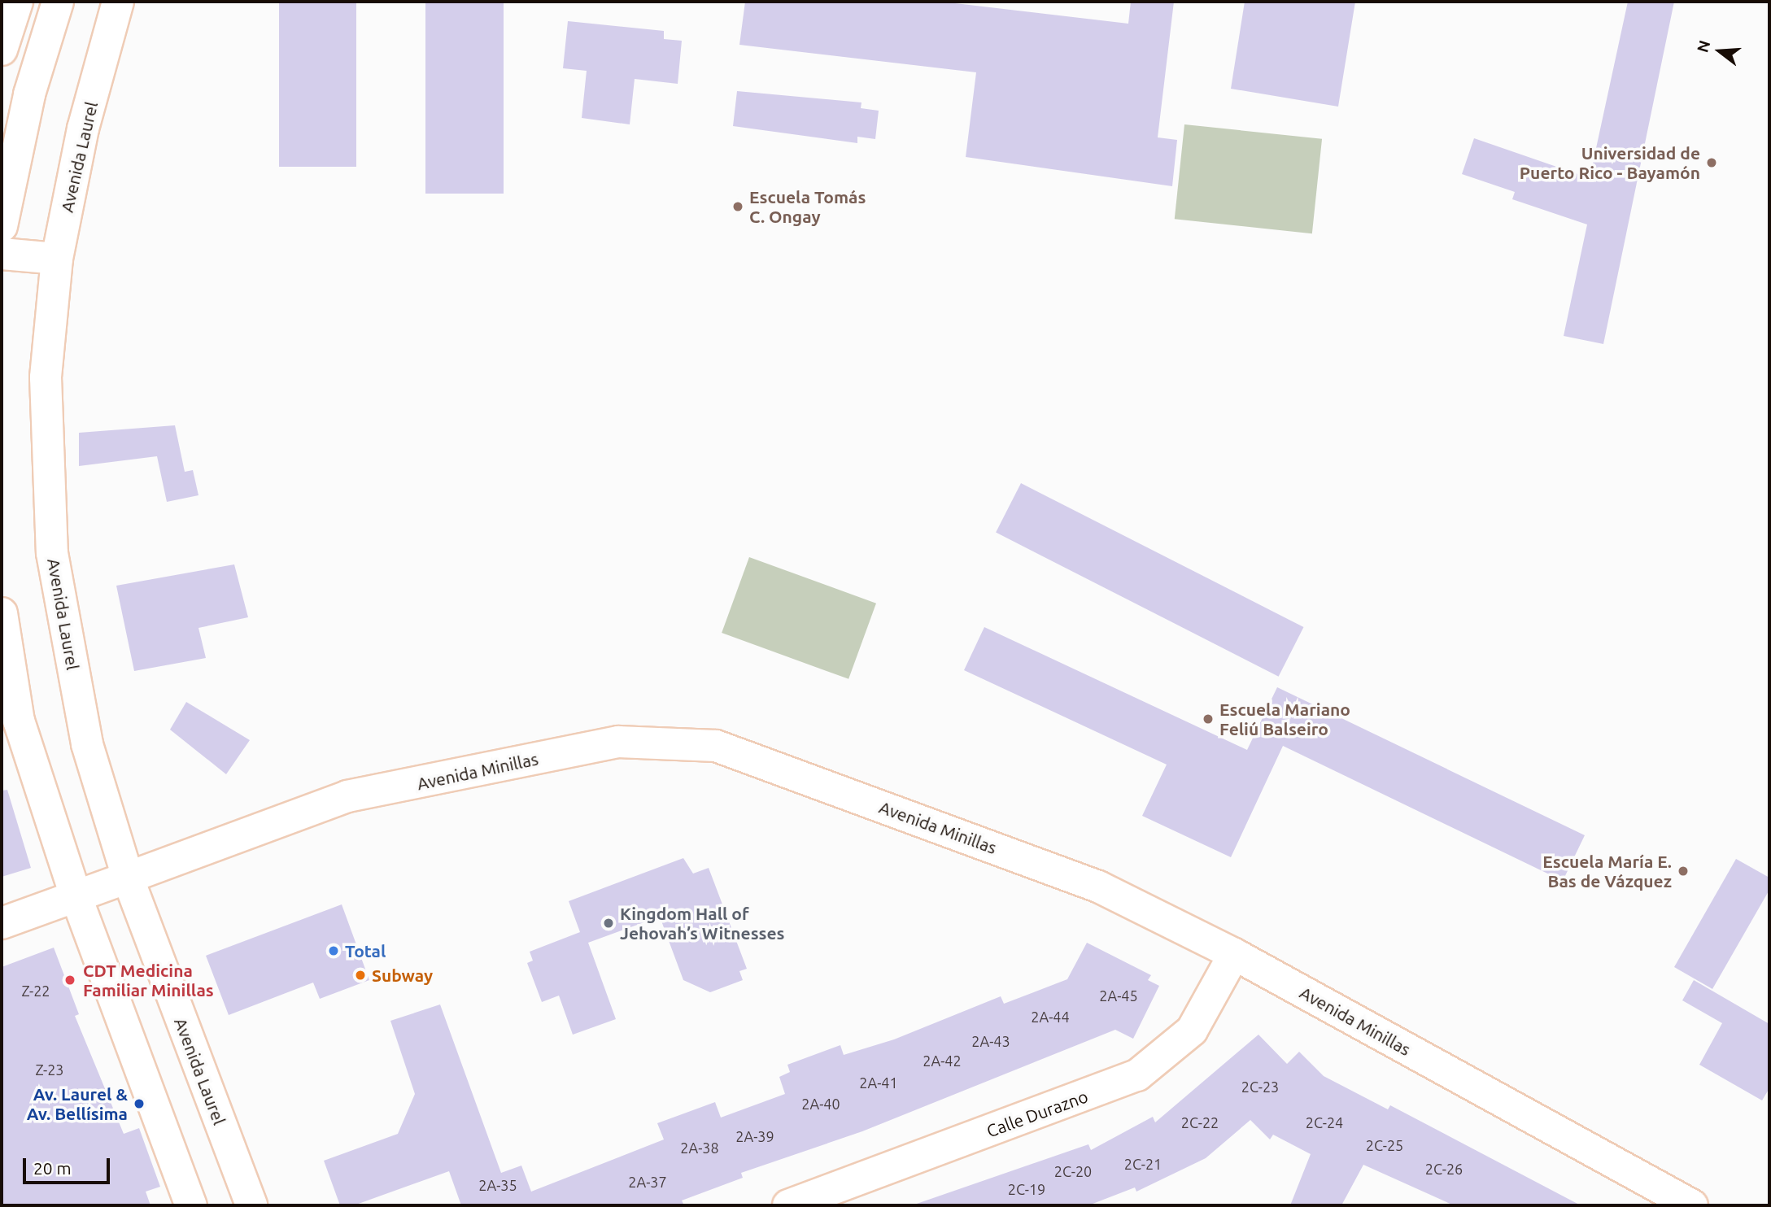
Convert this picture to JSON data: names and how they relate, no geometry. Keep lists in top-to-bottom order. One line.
{"streets":{"main road":["Avenida Laurel","Avenida Minillas","Calle Durazno"]},"crossings":[["Avenida Laurel","Avenida Minillas"],["Avenida Minillas","Calle Durazno"]],"places":["Universidad de Puerto Rico - Bayamón","Escuela Tomás C. Ongay","Escuela Mariano Feliú Balseiro","Escuela María E. Bas de Vázquez","Kingdom Hall of Jehovah’s Witnesses","Total","Subway","CDT Medicina Familiar Minillas","Av. Laurel & Av. Bellísima"],"house_numbers":["Z-22","2A-45","2A-44","2A-43","2A-42","Z-23","2A-41","2C-23","2A-40","2C-22","2C-24","2A-39","2C-25","2A-38","2C-21","2C-26","2C-20","2A-37","2A-35","2C-19"],"scale_bar":"20 m","north":"left"}
